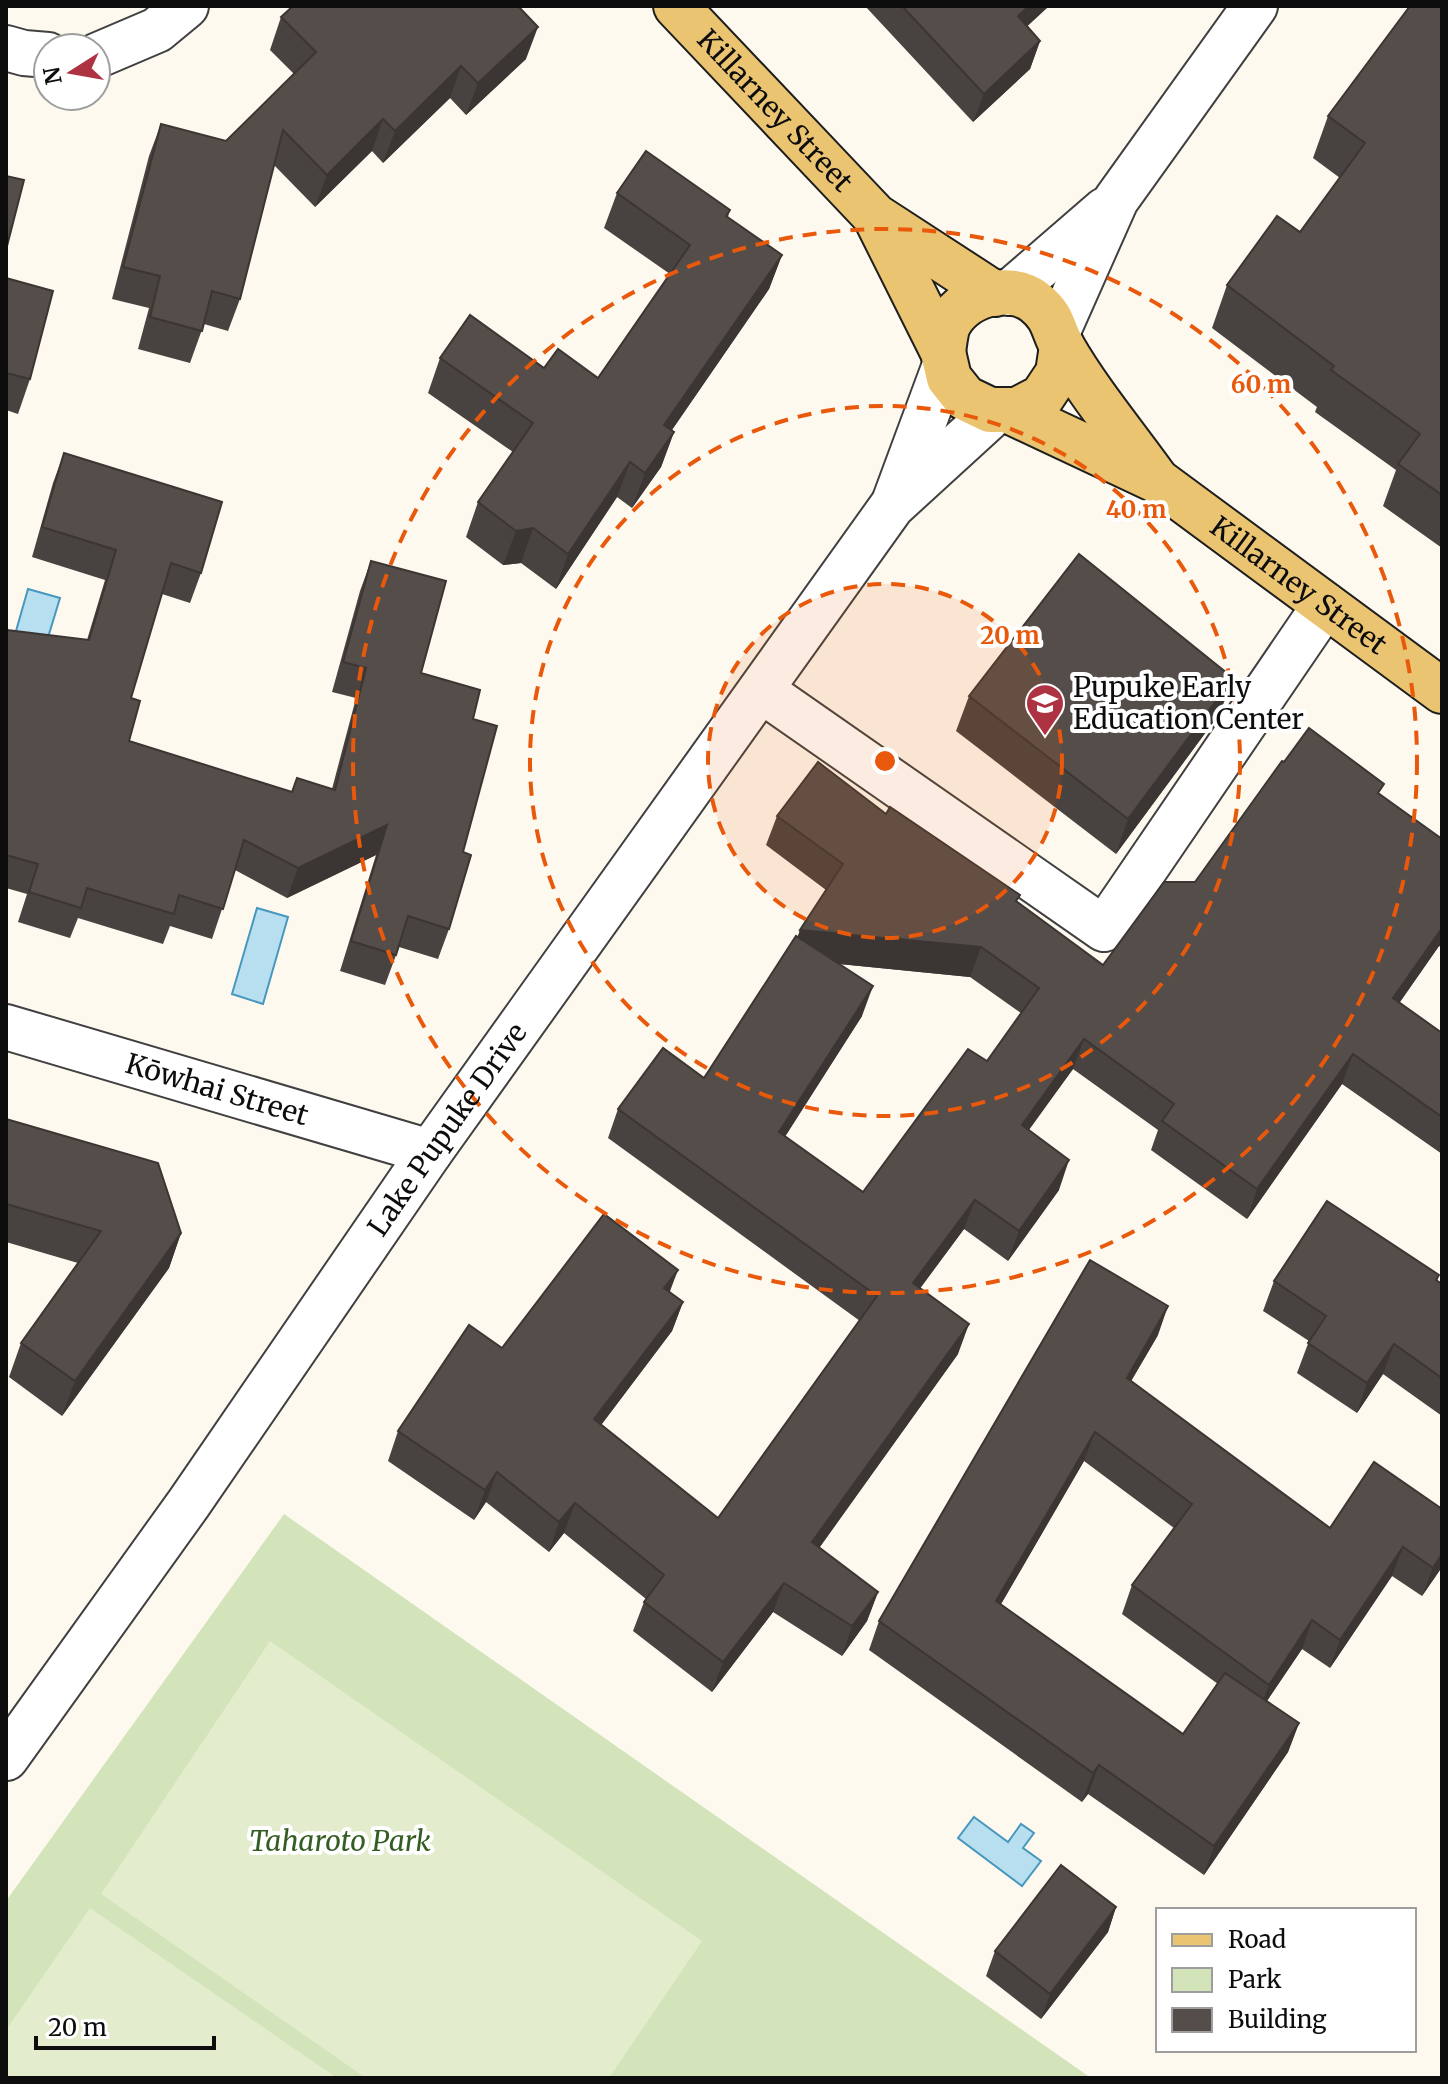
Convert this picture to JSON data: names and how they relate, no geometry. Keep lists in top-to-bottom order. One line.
{"streets":{"main road":["Killarney Street"],"street":["Kōwhai Street","Lake Pupuke Drive"]},"crossings":[["Killarney Street","Lake Pupuke Drive"],["Kōwhai Street","Lake Pupuke Drive"]],"parks":["Taharoto Park"],"places":{"school or university":["Pupuke Early Education Center"]},"legend":["Road","Park","Building"],"scale_bar":"20 m","north":"left","rings":["60 m","40 m","20 m"]}
